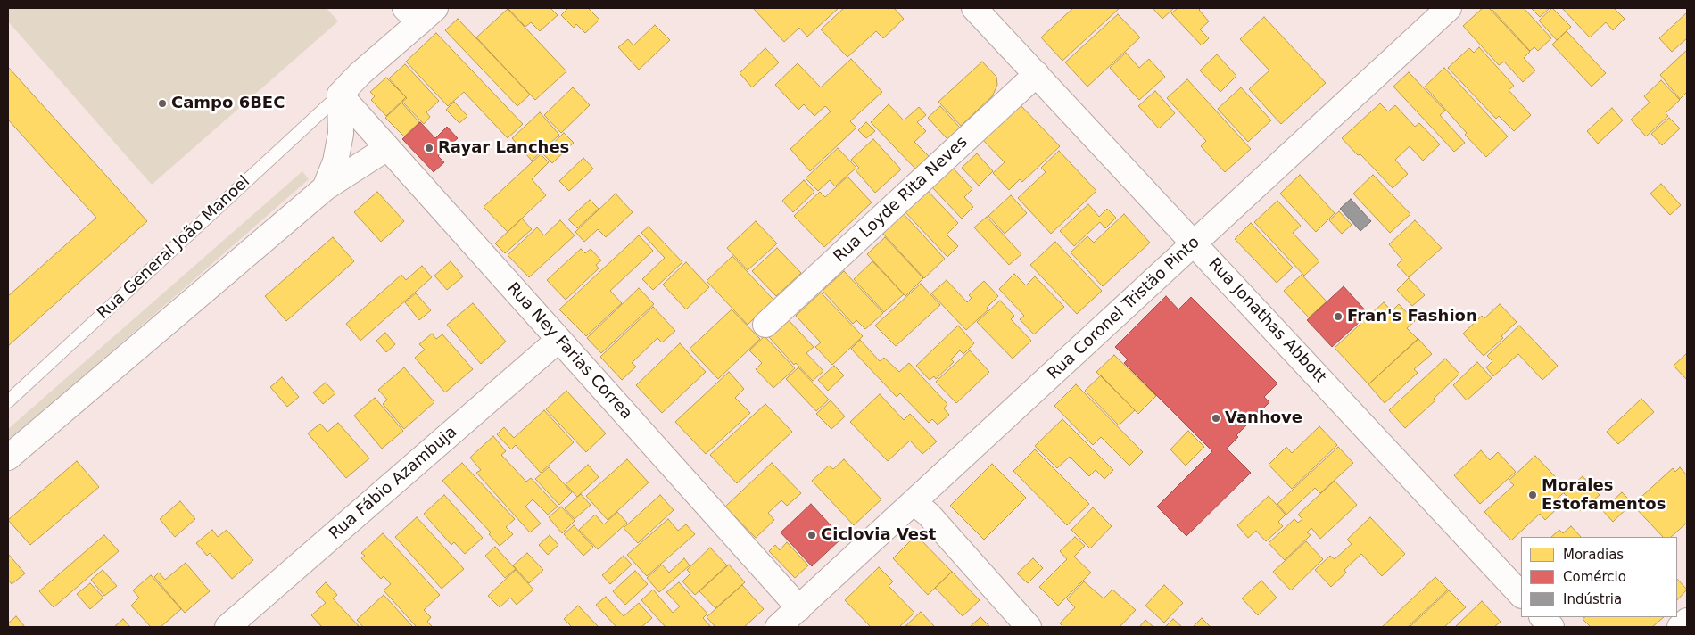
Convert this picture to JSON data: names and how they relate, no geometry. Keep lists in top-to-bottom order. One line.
{"streets":{"street":["Rua Loyde Rita Neves","Rua General João Manoel","Rua Coronel Tristão Pinto","Rua Jonathas Abbott","Rua Ney Farias Correa","Rua Fábio Azambuja"]},"crossings":[["Rua Loyde Rita Neves","Rua Jonathas Abbott"],["Rua General João Manoel","Rua Ney Farias Correa"],["Rua Coronel Tristão Pinto","Rua Jonathas Abbott"],["Rua Coronel Tristão Pinto","Rua Ney Farias Correa"],["Rua Ney Farias Correa","Rua Fábio Azambuja"]],"places":["Campo 6BEC","Rayar Lanches","Fran's Fashion","Vanhove","Morales Estofamentos","Ciclovia Vest"],"legend":["Moradias","Comércio","Indústria"]}
